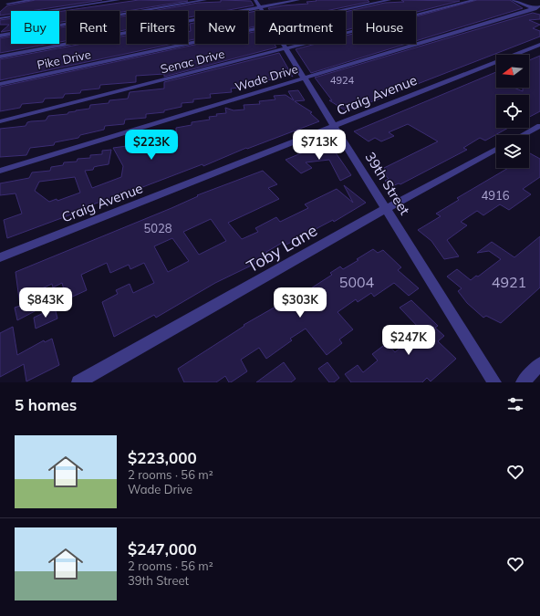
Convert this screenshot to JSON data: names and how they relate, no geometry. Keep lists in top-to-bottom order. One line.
{"streets":{"street":["Pike Drive","Senac Drive","Wade Drive","Craig Avenue","39th Street","Toby Lane"]},"crossings":[["Senac Drive","39th Street"],["Wade Drive","39th Street"],["Craig Avenue","39th Street"],["39th Street","Toby Lane"]],"house_numbers":["4924","4916","5028","5004","4921"],"north":"left","page":{"chip":["Buy","Rent","Filters","New","Apartment","House"],"price":["$223K","$713K","$843K","$303K","$247K"],"heading":"5 homes","list":[{"name":"$223,000","note":"2 rooms · 56 m² · Wade Drive"},{"name":"$247,000","note":"2 rooms · 56 m² · 39th Street"}]}}
